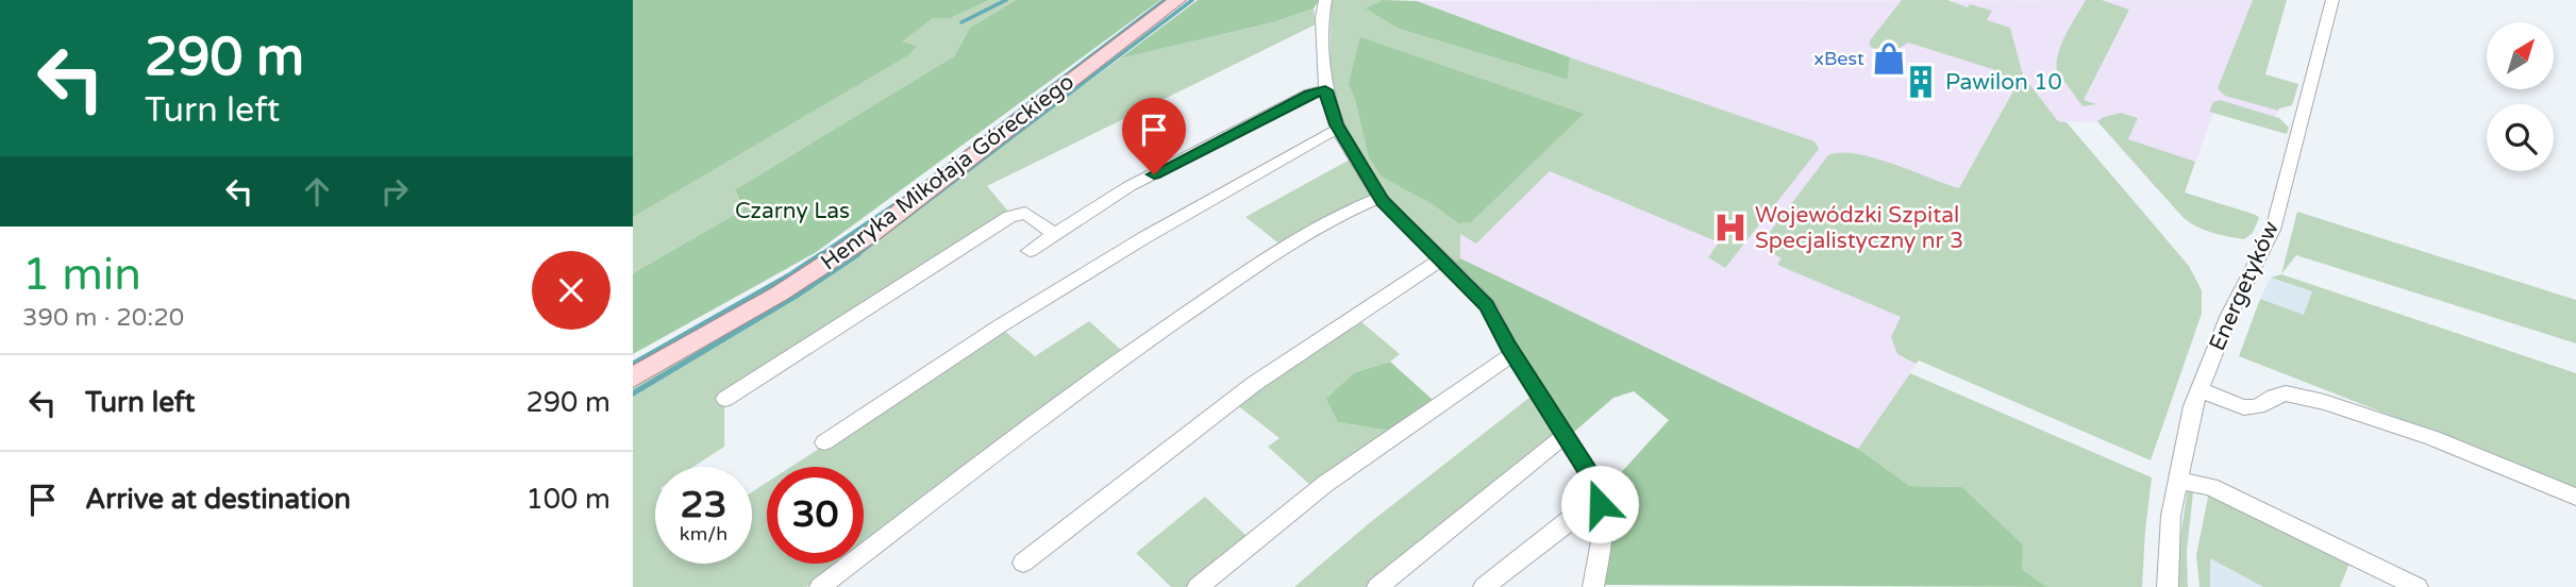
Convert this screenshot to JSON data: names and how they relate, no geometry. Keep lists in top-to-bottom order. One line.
{"streets":{"main road":["Henryka Mikołaja Góreckiego"],"street":["Energetyków"]},"parks":["Czarny Las"],"places":{"shop":["xBest"],"building":["Pawilon 10"],"hospital":["Wojewódzki Szpital Specjalistyczny nr 3"]},"north":"top right","page":{"turn":["290 m","Turn left"],"heading":["1 min","390 m · 20:20"],"list":[{"name":"Turn left","value":"290 m"},{"name":"Arrive at destination","value":"100 m"}],"speed":"23 km/h","limit":"30"}}
